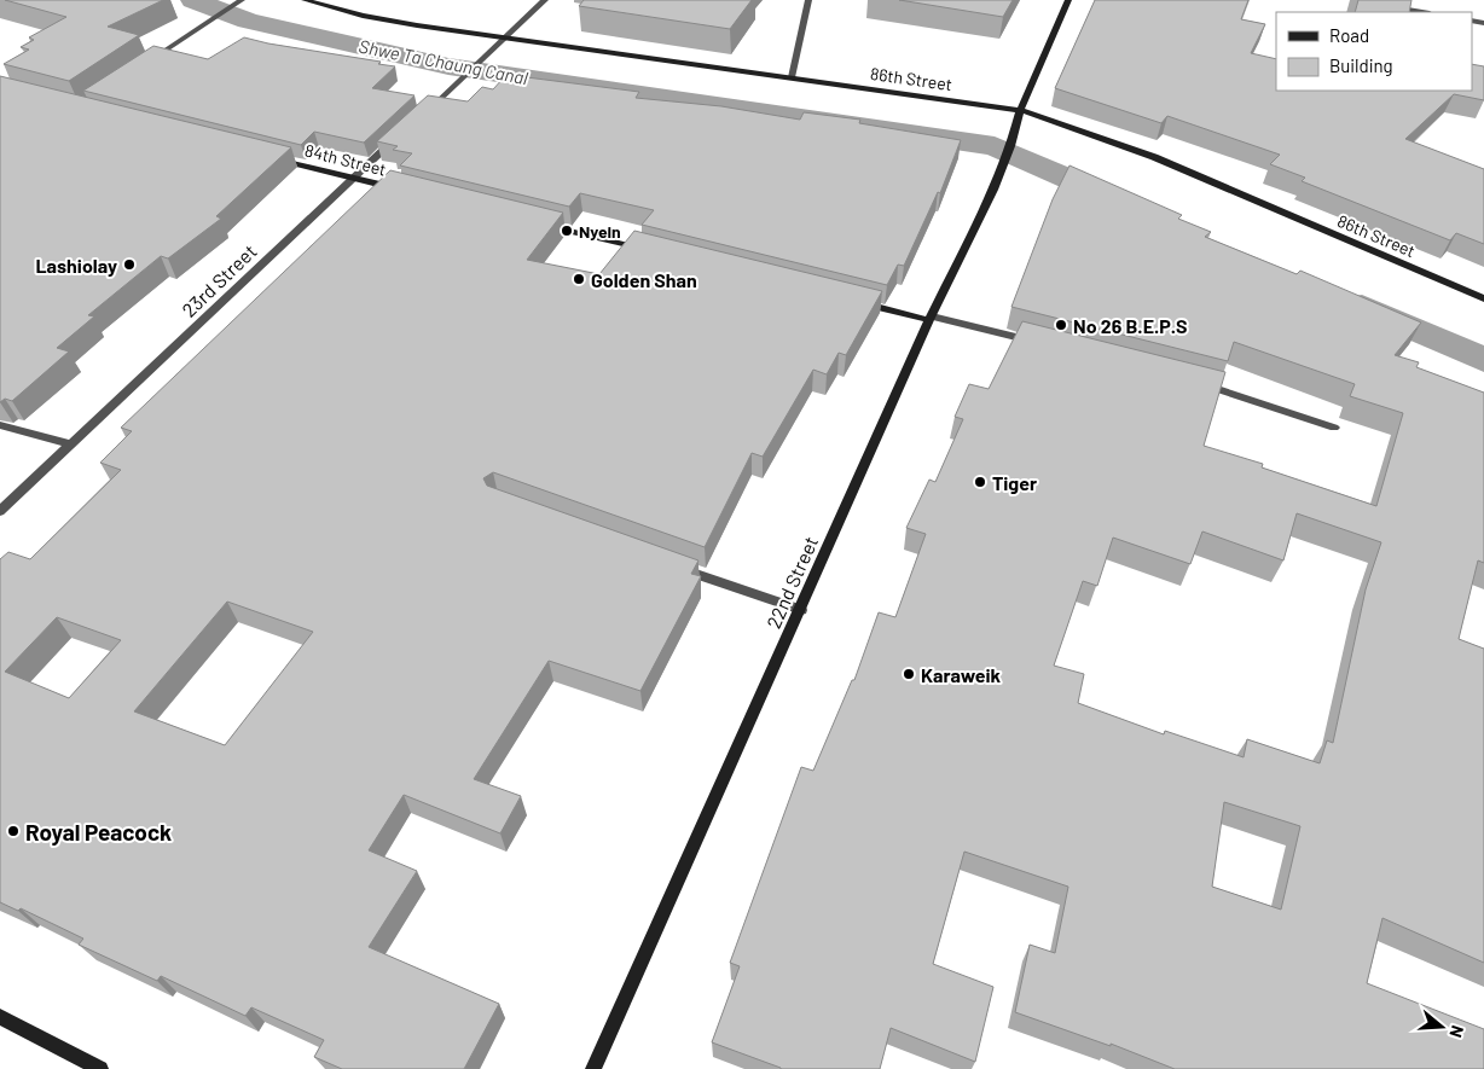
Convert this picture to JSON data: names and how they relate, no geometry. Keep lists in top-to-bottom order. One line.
{"streets":{"street":["86th Street","84th Street","23rd Street","22nd Street"]},"crossings":[["86th Street","22nd Street"],["84th Street","23rd Street"]],"water":["Shwe Ta Chaung Canal"],"places":["Nyein","Lashiolay","Golden Shan","No 26 B.E.P.S","Tiger","Karaweik","Royal Peacock"],"legend":["Road","Building"],"north":"right"}
